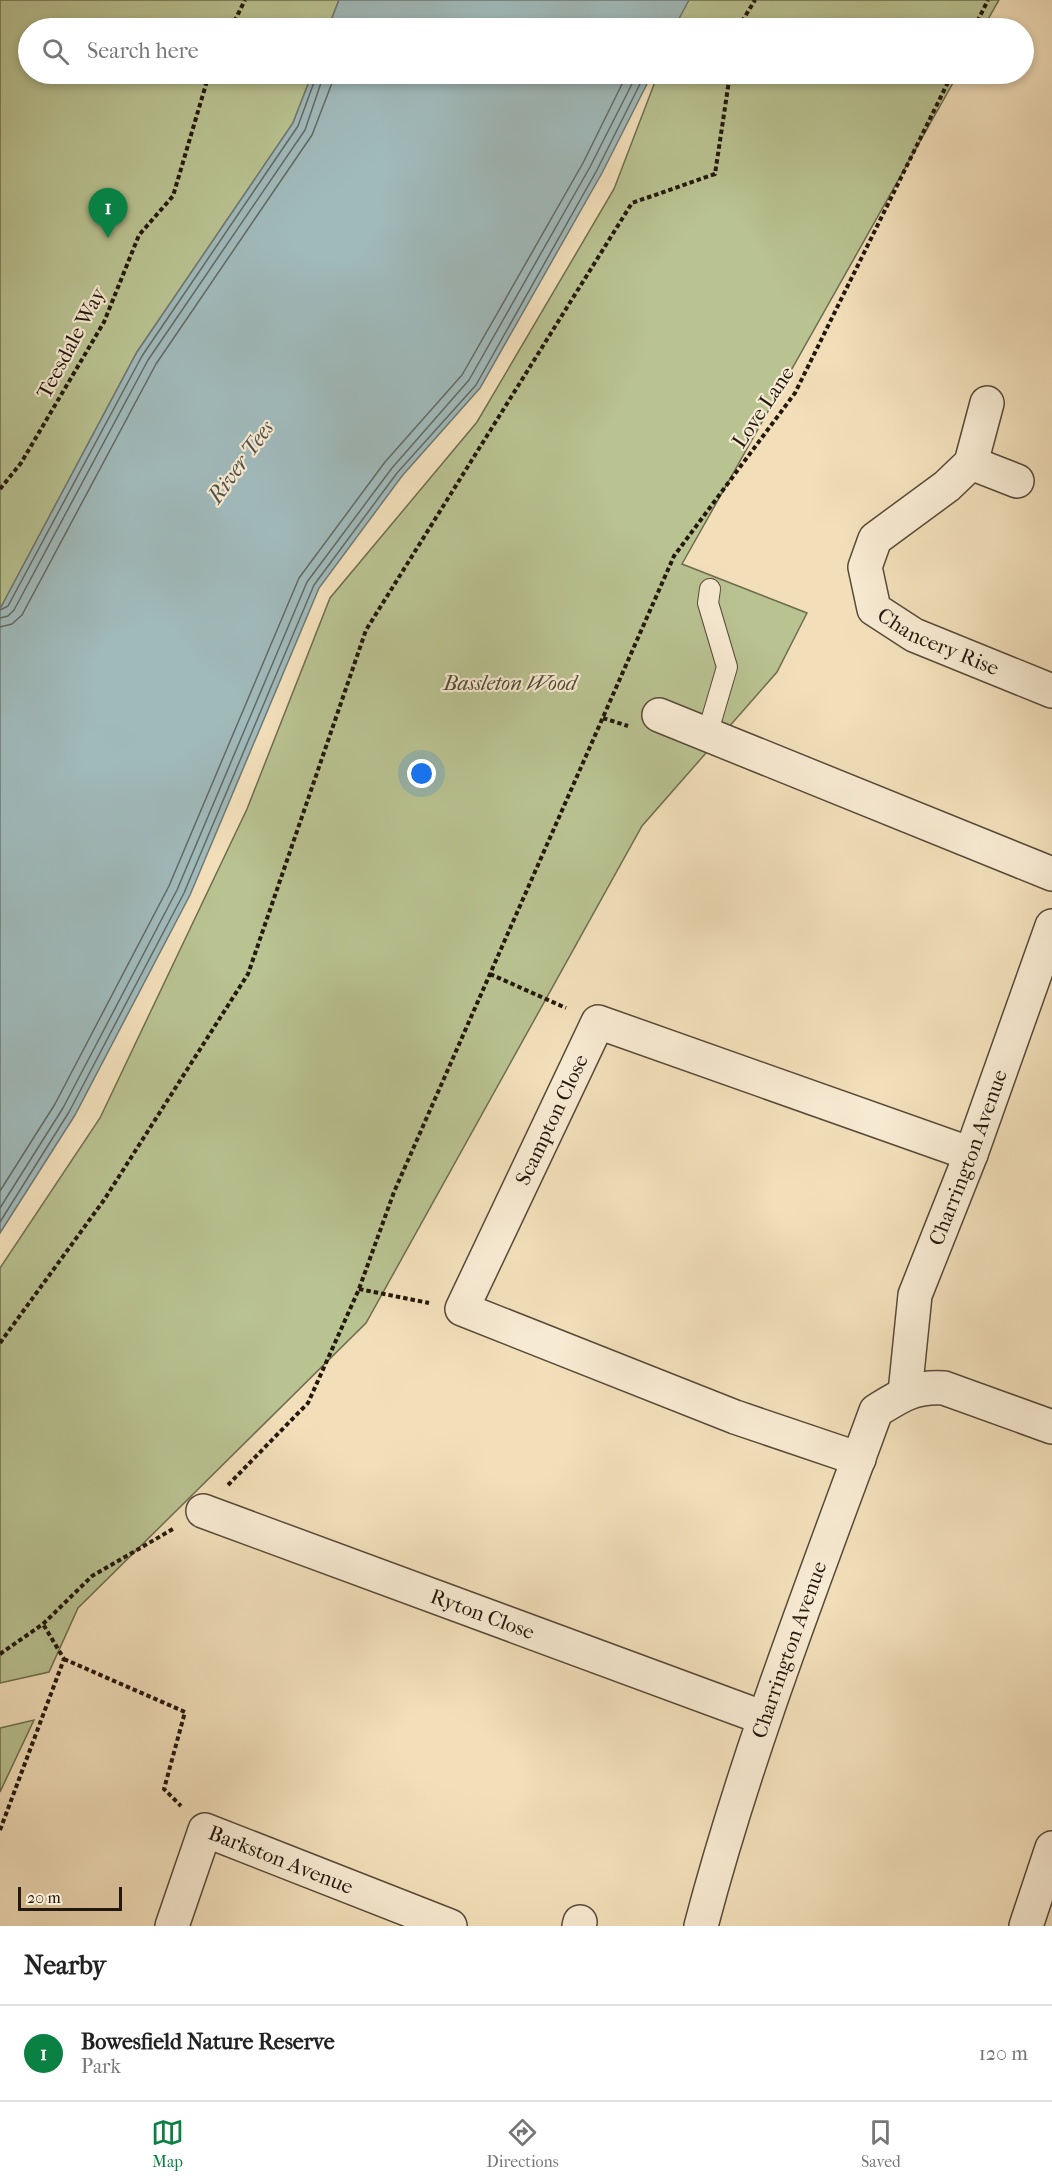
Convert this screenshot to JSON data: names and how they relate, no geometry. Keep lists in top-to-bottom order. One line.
{"streets":{"street":["Chancery Rise","Scampton Close","Charrington Avenue","Ryton Close","Barkston Avenue"],"path":["Teesdale Way","Love Lane"]},"crossings":[["Love Lane","Ryton Close"],["Charrington Avenue","Ryton Close"]],"water":["River Tees"],"parks":["Bassleton Wood"],"scale_bar":"20 m","page":{"search":"Search here","pins":"1","scale":"20 m","heading":"Nearby","list":[{"mark":"1","name":"Bowesfield Nature Reserve","note":"Park","value":"120 m"}],"nav":["Map","Directions","Saved"]}}
